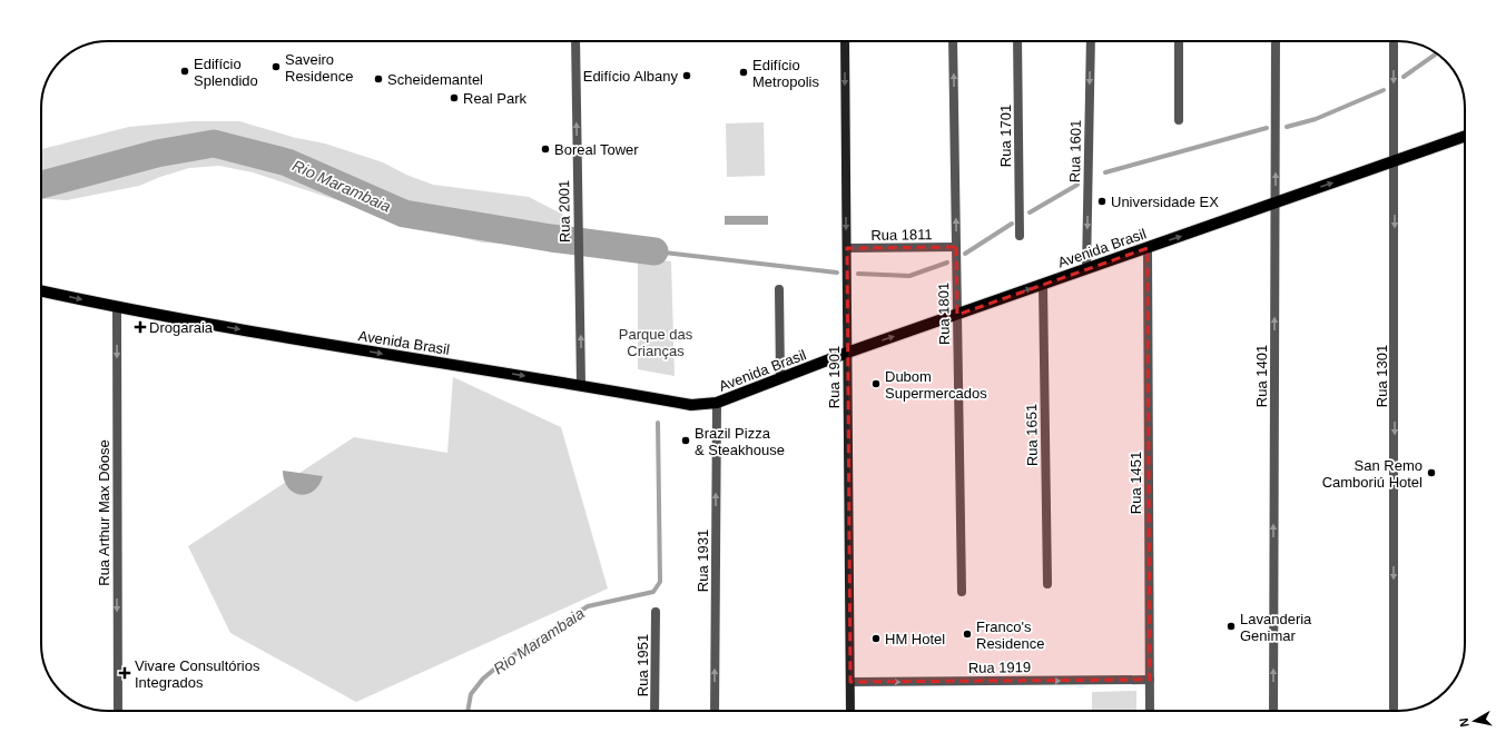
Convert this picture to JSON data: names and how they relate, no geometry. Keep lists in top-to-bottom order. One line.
{"streets":{"main road":["Avenida Brasil"],"street":["Rua 1701","Rua 1601","Rua 2001","Rua 1811","Rua 1801","Rua 1401","Rua 1301","Rua 1901","Rua 1651","Rua 1451","Rua Arthur Max Dôose","Rua 1931","Rua 1951","Rua 1919"]},"crossings":[["Rua 1601","Avenida Brasil"],["Rua 2001","Avenida Brasil"],["Rua 1811","Rua 1801"],["Rua 1811","Rua 1901"],["Avenida Brasil","Rua 1801"],["Avenida Brasil","Rua 1401"],["Avenida Brasil","Rua 1301"],["Avenida Brasil","Rua 1901"],["Avenida Brasil","Rua 1651"],["Avenida Brasil","Rua 1451"],["Avenida Brasil","Rua Arthur Max Dôose"],["Avenida Brasil","Rua 1931"],["Rua 1901","Rua 1919"],["Rua 1451","Rua 1919"]],"one_way":["Rua 1601","Rua 2001","Avenida Brasil","Rua 1801","Rua 1401","Rua 1301","Rua Arthur Max Dôose","Rua 1931","Rua 1919"],"water":["Rio Marambaia"],"parks":["Parque das Crianças"],"places":{"other":["Saveiro Residence","Edifício Splendido","Edifício Metropolis","Edifício Albany","Scheidemantel","Real Park","Boreal Tower","Universidade EX","Dubom Supermercados","Brazil Pizza & Steakhouse","San Remo Camboriú Hotel","Lavanderia Genimar","Franco's Residence","HM Hotel"],"health":["Drogaraia","Vivare Consultórios Integrados"]},"north":"left"}
